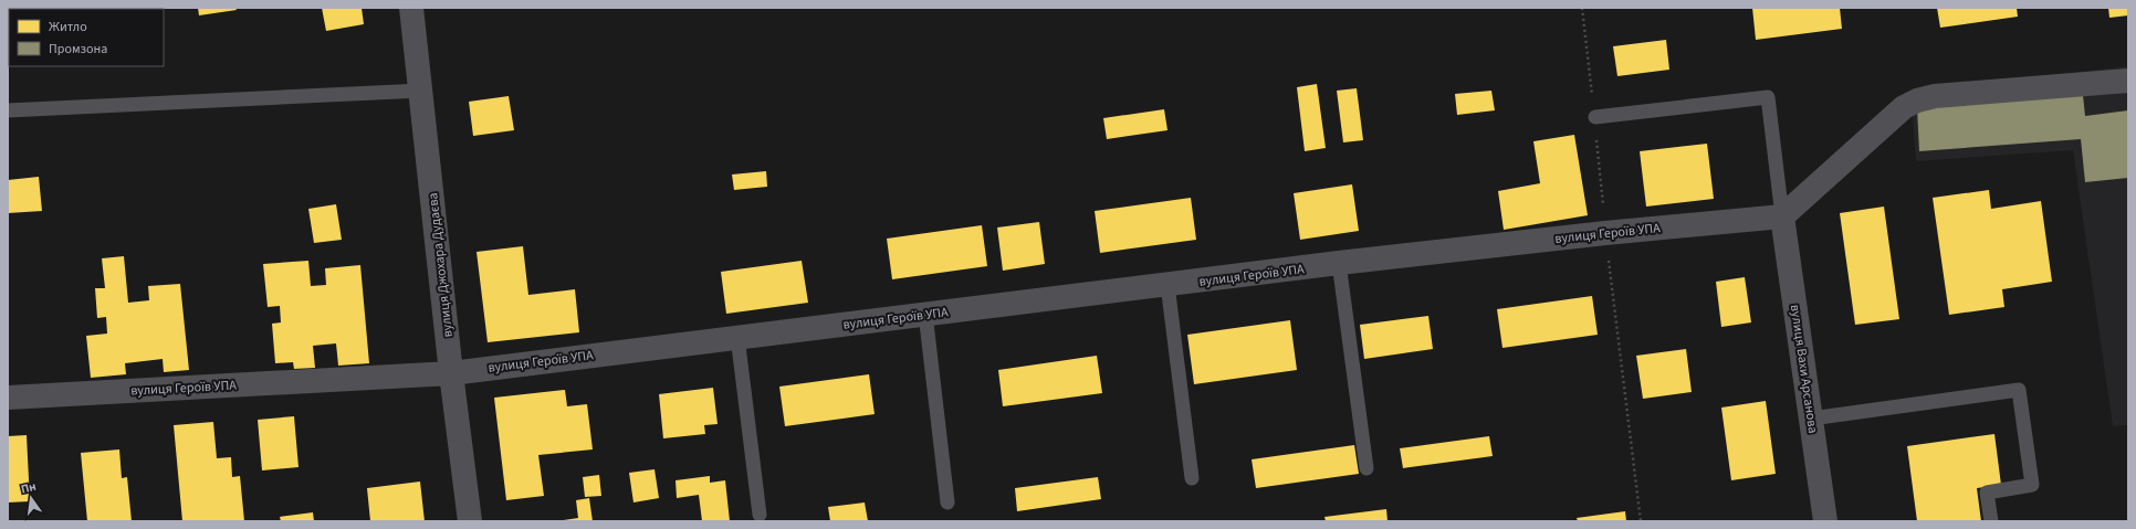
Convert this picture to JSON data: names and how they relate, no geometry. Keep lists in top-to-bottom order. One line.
{"streets":{"street":["вулиця Героїв УПА","вулиця Джохара Дудаєва","вулиця Вахи Арсанова"]},"crossings":[["вулиця Героїв УПА","вулиця Джохара Дудаєва"],["вулиця Героїв УПА","вулиця Вахи Арсанова"]],"legend":["Житло","Промзона"],"north":"top"}
